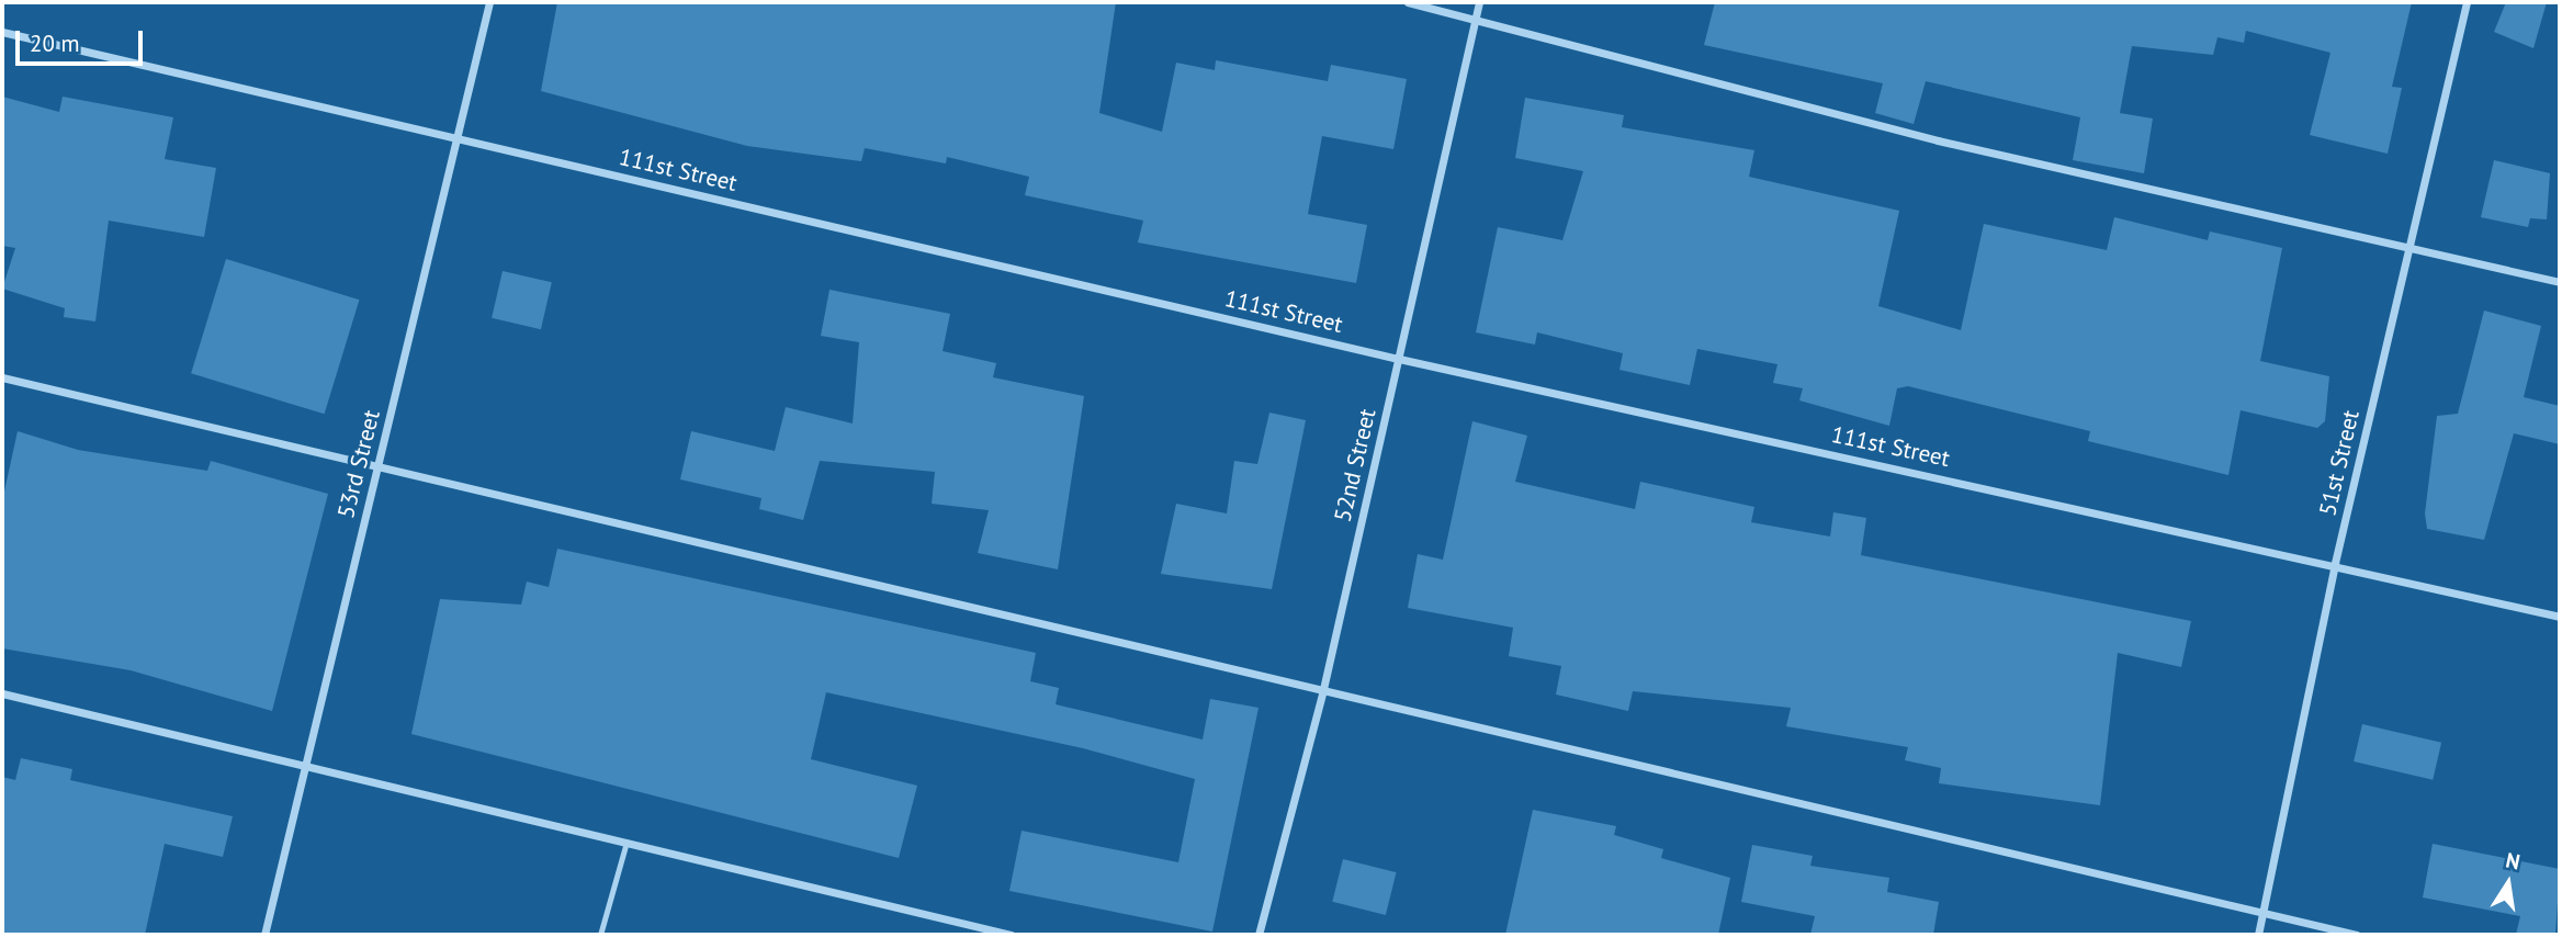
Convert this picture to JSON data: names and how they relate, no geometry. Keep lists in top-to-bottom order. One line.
{"streets":{"street":["111st Street","51st Street","53rd Street","52nd Street"]},"crossings":[["111st Street","51st Street"],["111st Street","53rd Street"],["111st Street","52nd Street"]],"scale_bar":"20 m","north":"top"}
